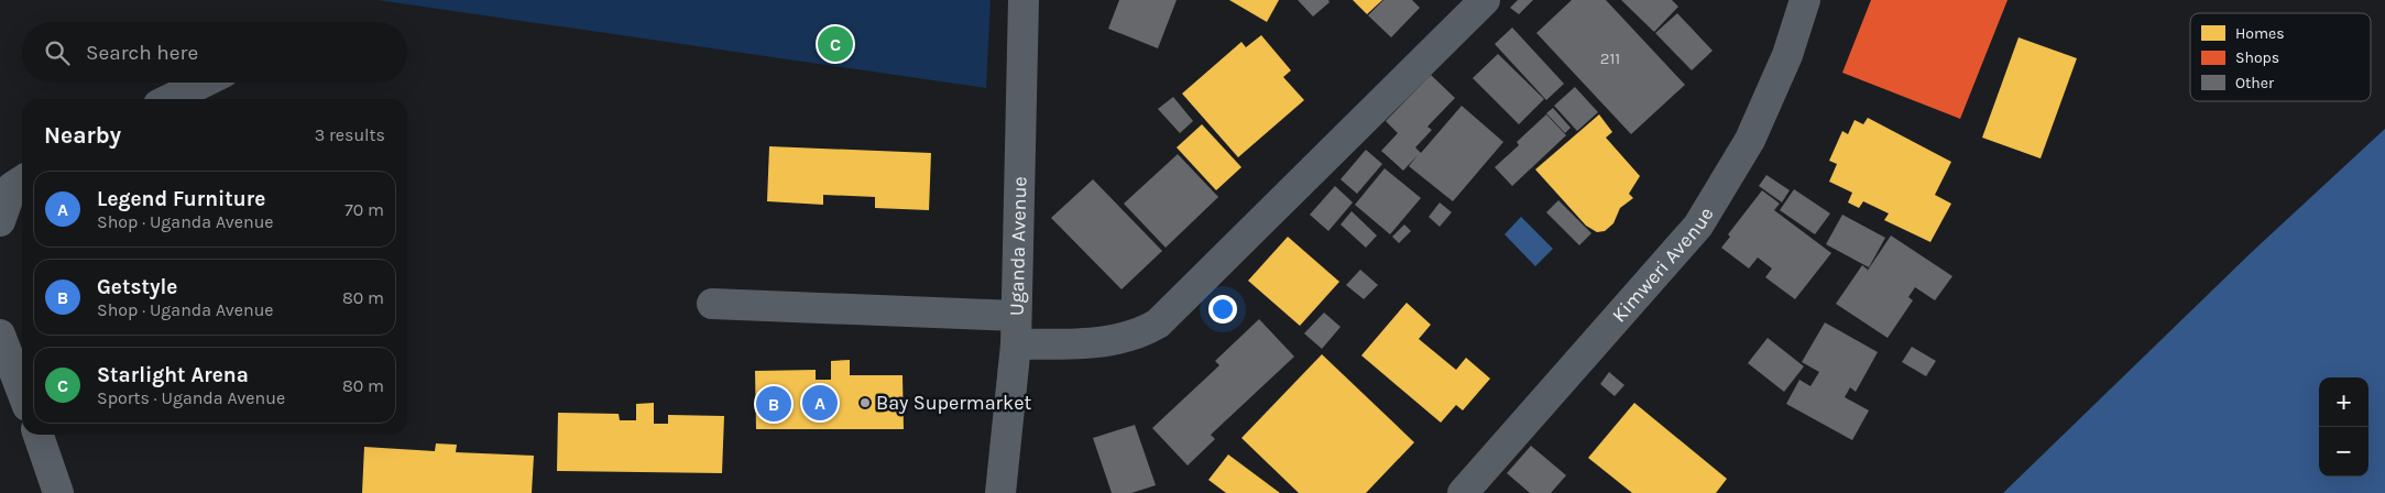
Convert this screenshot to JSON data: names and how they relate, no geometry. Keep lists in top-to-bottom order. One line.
{"streets":{"street":["Uganda Avenue","Kimweri Avenue"]},"places":["Bay Supermarket"],"house_numbers":["211"],"legend":["Homes","Shops","Other"],"page":{"search":"Search here","pins":["C","A","B"],"heading":["Nearby","3 results"],"list":[{"mark":"A","name":"Legend Furniture","note":"Shop · Uganda Avenue","value":"70 m"},{"mark":"B","name":"Getstyle","note":"Shop · Uganda Avenue","value":"80 m"},{"mark":"C","name":"Starlight Arena","note":"Sports · Uganda Avenue","value":"80 m"}],"map_buttons":["+","−"]}}
